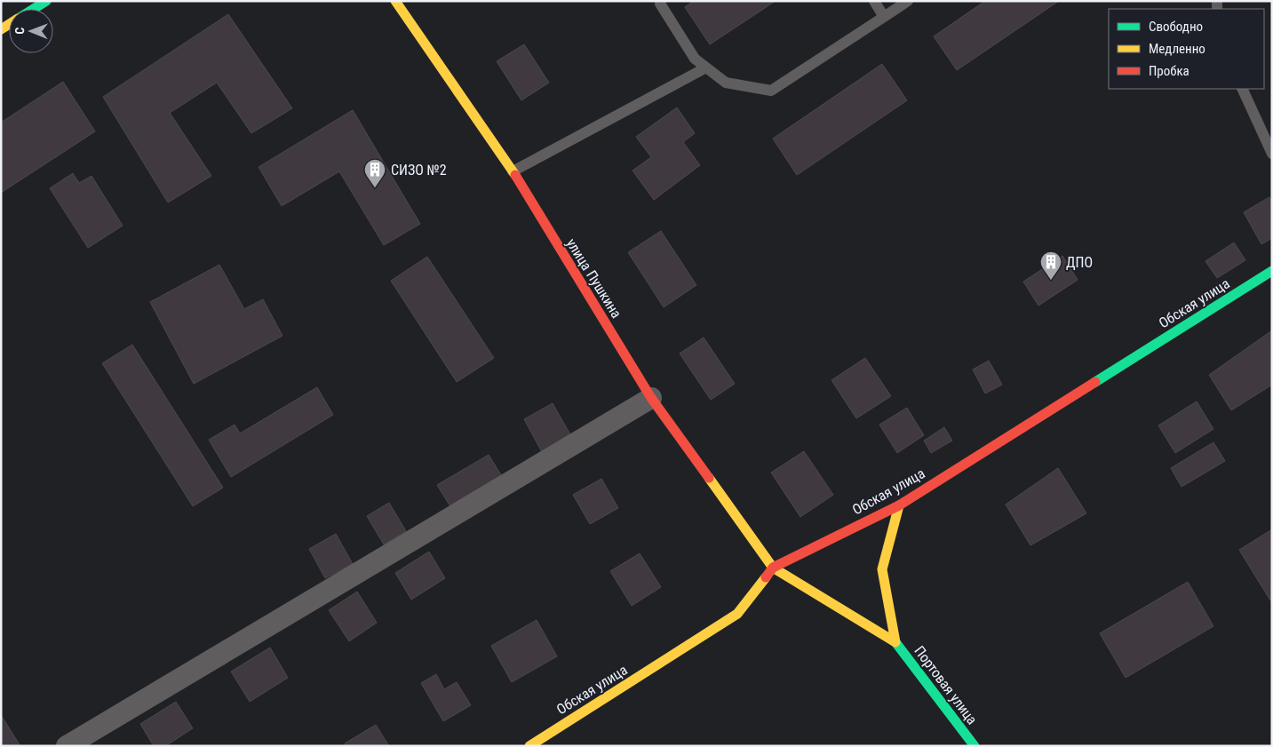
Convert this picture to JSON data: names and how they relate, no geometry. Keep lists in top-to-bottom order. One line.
{"streets":{"street":["улица Пушкина","Обская улица","Портовая улица"]},"crossings":[["улица Пушкина","Обская улица"]],"places":{"building":["СИЗО №2","ДПО"]},"legend":["Свободно","Медленно","Пробка"],"north":"left"}
